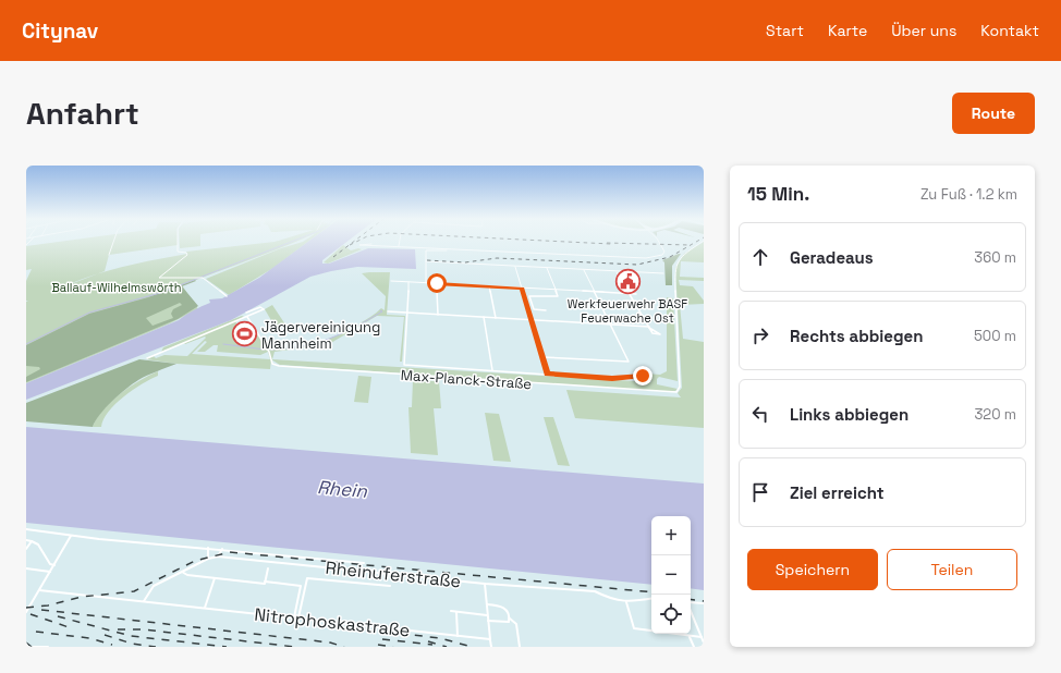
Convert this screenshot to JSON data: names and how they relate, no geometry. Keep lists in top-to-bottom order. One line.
{"streets":{"street":["Max-Planck-Straße","Rheinuferstraße","Nitrophoskastraße"]},"crossings":[["Rheinuferstraße","Nitrophoskastraße"]],"water":["Rhein"],"parks":["Ballauf-Wilhelmswörth"],"places":{"public building":["Werkfeuerwehr BASF Feuerwache Ost"],"sports":["Jägervereinigung Mannheim"]},"page":{"header":"Citynav","nav":["Start","Karte","Über uns","Kontakt"],"buttons":["Route",["Speichern","Teilen"]],"title":"Anfahrt","heading":["15 Min.","Zu Fuß · 1.2 km"],"list":[["Geradeaus","360 m"],["Rechts abbiegen","500 m"],["Links abbiegen","320 m"],"Ziel erreicht"],"map_buttons":["+","−"]}}
